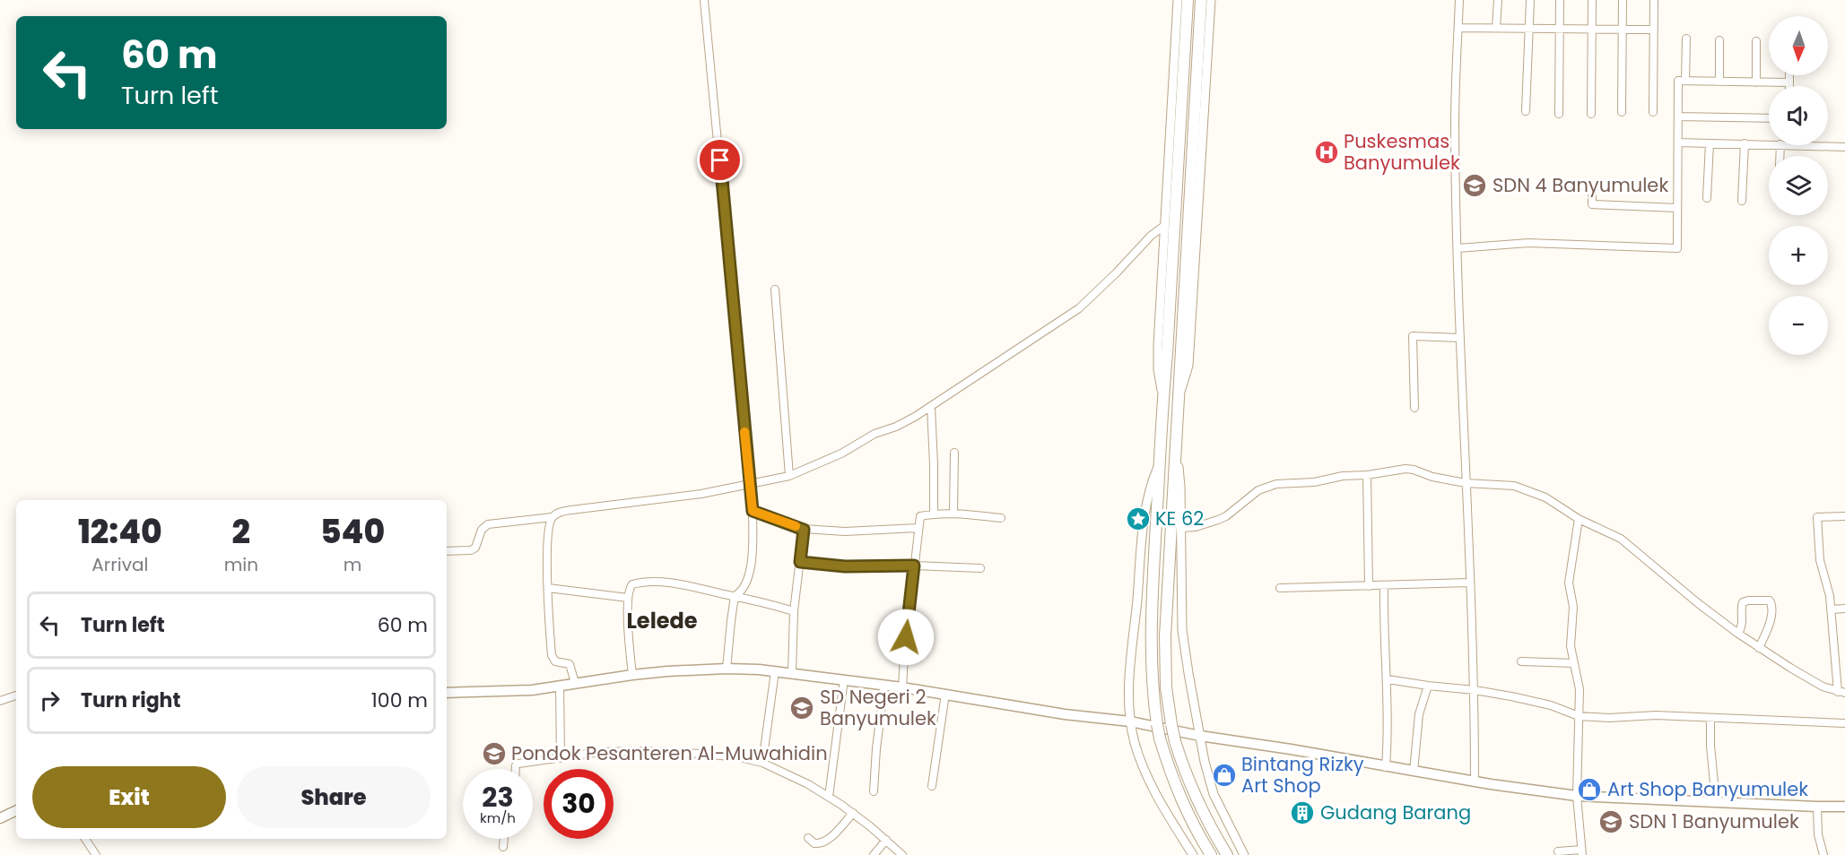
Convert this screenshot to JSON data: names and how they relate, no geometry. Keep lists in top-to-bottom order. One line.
{"districts":["Lelede"],"places":{"hospital":["Puskesmas Banyumulek"],"school or university":["SDN 4 Banyumulek","SD Negeri 2 Banyumulek","Pondok Pesanteren Al-Muwahidin","SDN 1 Banyumulek"],"place":["KE 62"],"shop":["Bintang Rizky Art Shop","Art Shop Banyumulek"],"building":["Gudang Barang"]},"north":"bottom","page":{"map_buttons":["+","−"],"turn":["60 m","Turn left"],"eta":["12:40","Arrival","2","min","540","m"],"list":[{"name":"Turn left","value":"60 m"},{"name":"Turn right","value":"100 m"}],"buttons":["Exit","Share"],"speed":"23 km/h","limit":"30"}}
